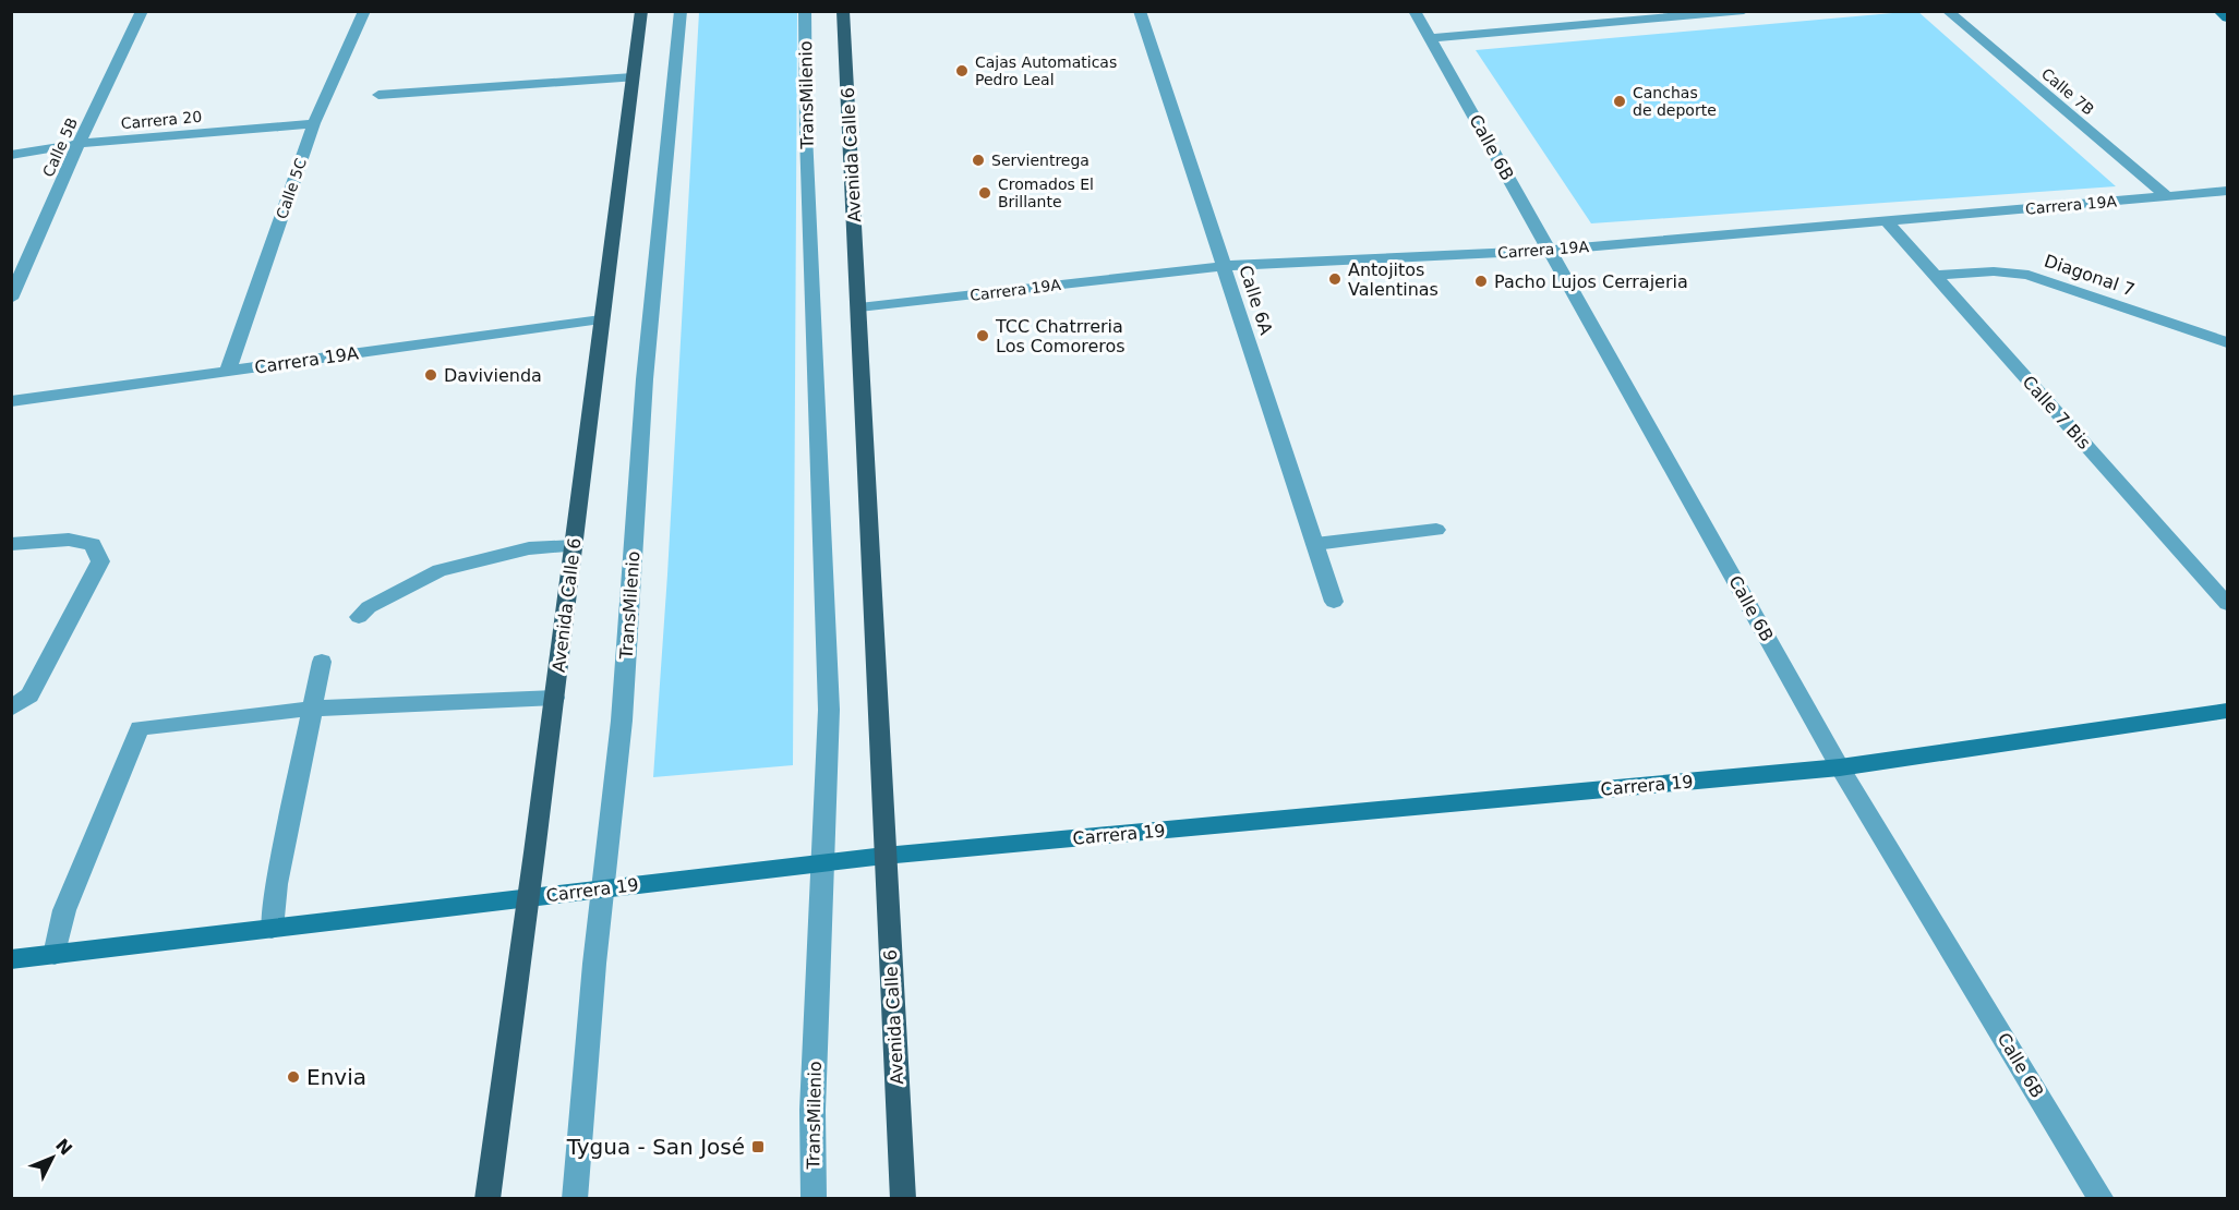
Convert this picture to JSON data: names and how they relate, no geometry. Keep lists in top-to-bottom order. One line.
{"streets":{"main road":["Avenida Calle 6"],"street":["Calle 7B","TransMilenio","Carrera 20","Calle 5B","Calle 6B","Calle 5C","Carrera 19A","Diagonal 7","Calle 6A","Calle 7 Bis","Carrera 19"]},"crossings":[["Calle 7B","Carrera 19A"],["TransMilenio","Carrera 19"],["Carrera 20","Calle 5B"],["Carrera 20","Calle 5C"],["Calle 6B","Carrera 19A"],["Calle 6B","Carrera 19"],["Avenida Calle 6","Carrera 19A"],["Avenida Calle 6","Carrera 19"],["Calle 5C","Carrera 19A"],["Carrera 19A","Calle 6A"],["Carrera 19A","Calle 7 Bis"],["Diagonal 7","Calle 7 Bis"]],"places":{"other":["Cajas Automaticas Pedro Leal","Canchas de deporte","Servientrega","Cromados El Brillante","Antojitos Valentinas","Pacho Lujos Cerrajeria","TCC Chatrreria Los Comoreros","Davivienda","Envia"],"transit":["Tygua - San José"]},"north":"top right"}
